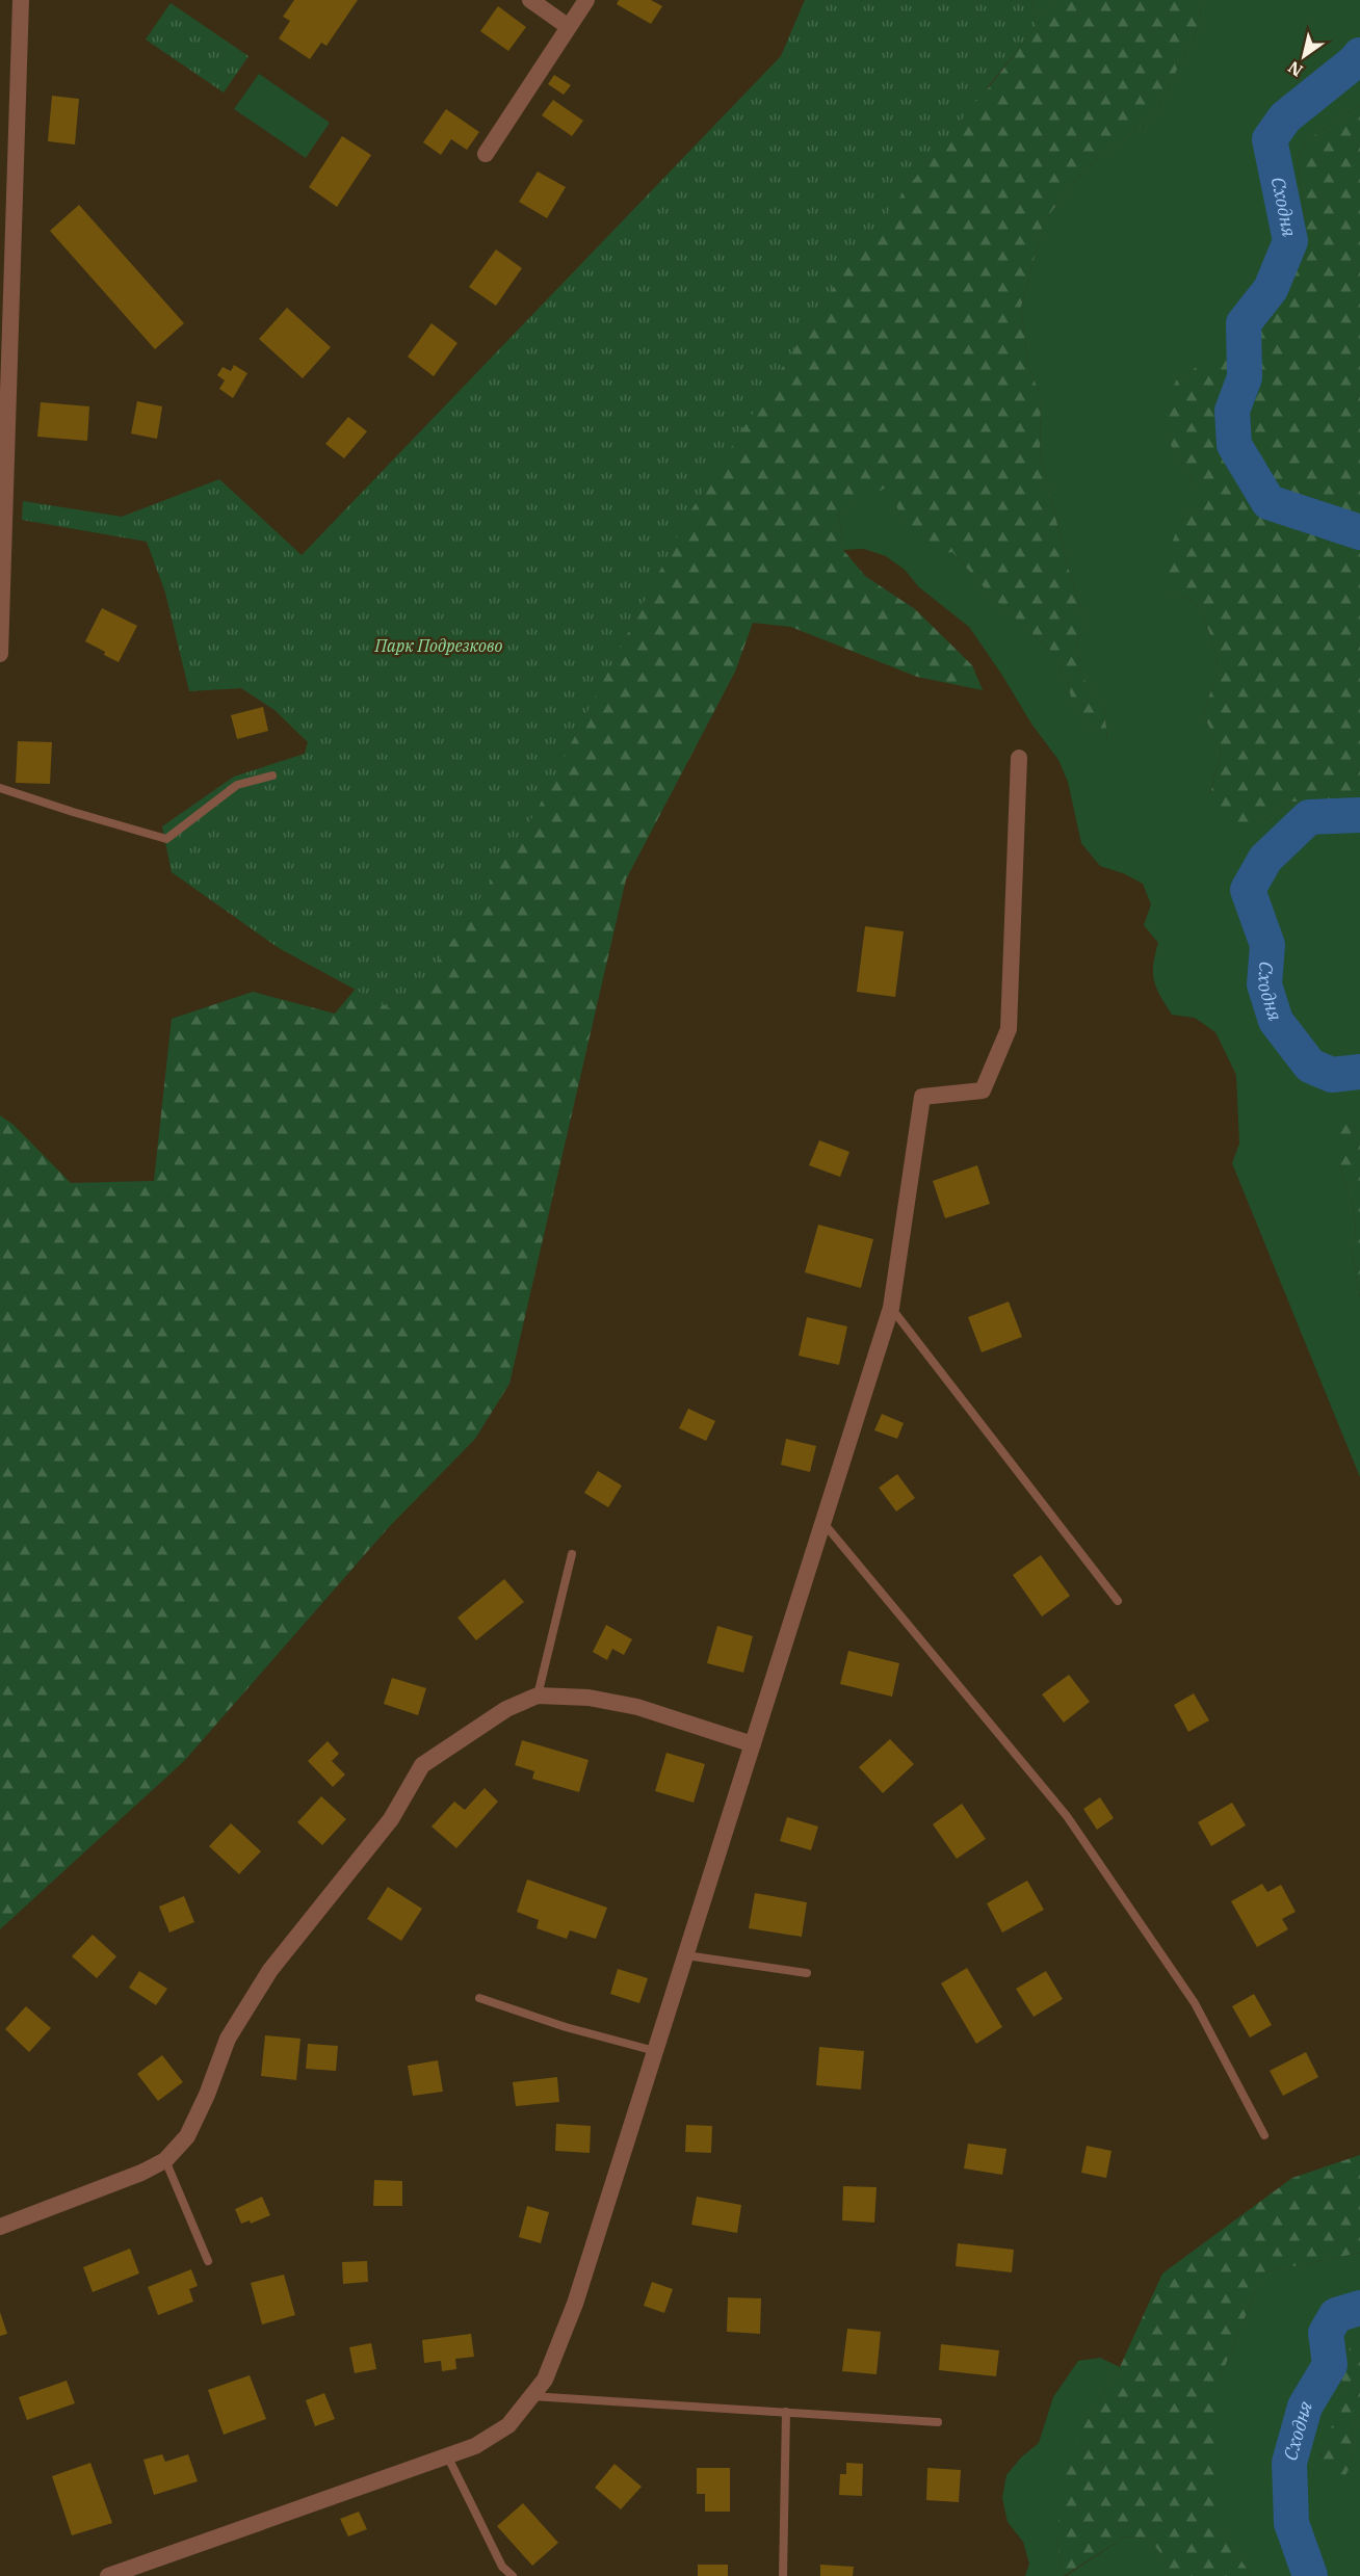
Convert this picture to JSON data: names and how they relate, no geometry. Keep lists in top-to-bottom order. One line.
{"water":["Сходня"],"parks":["Парк Подрезково"],"north":"bottom left"}
